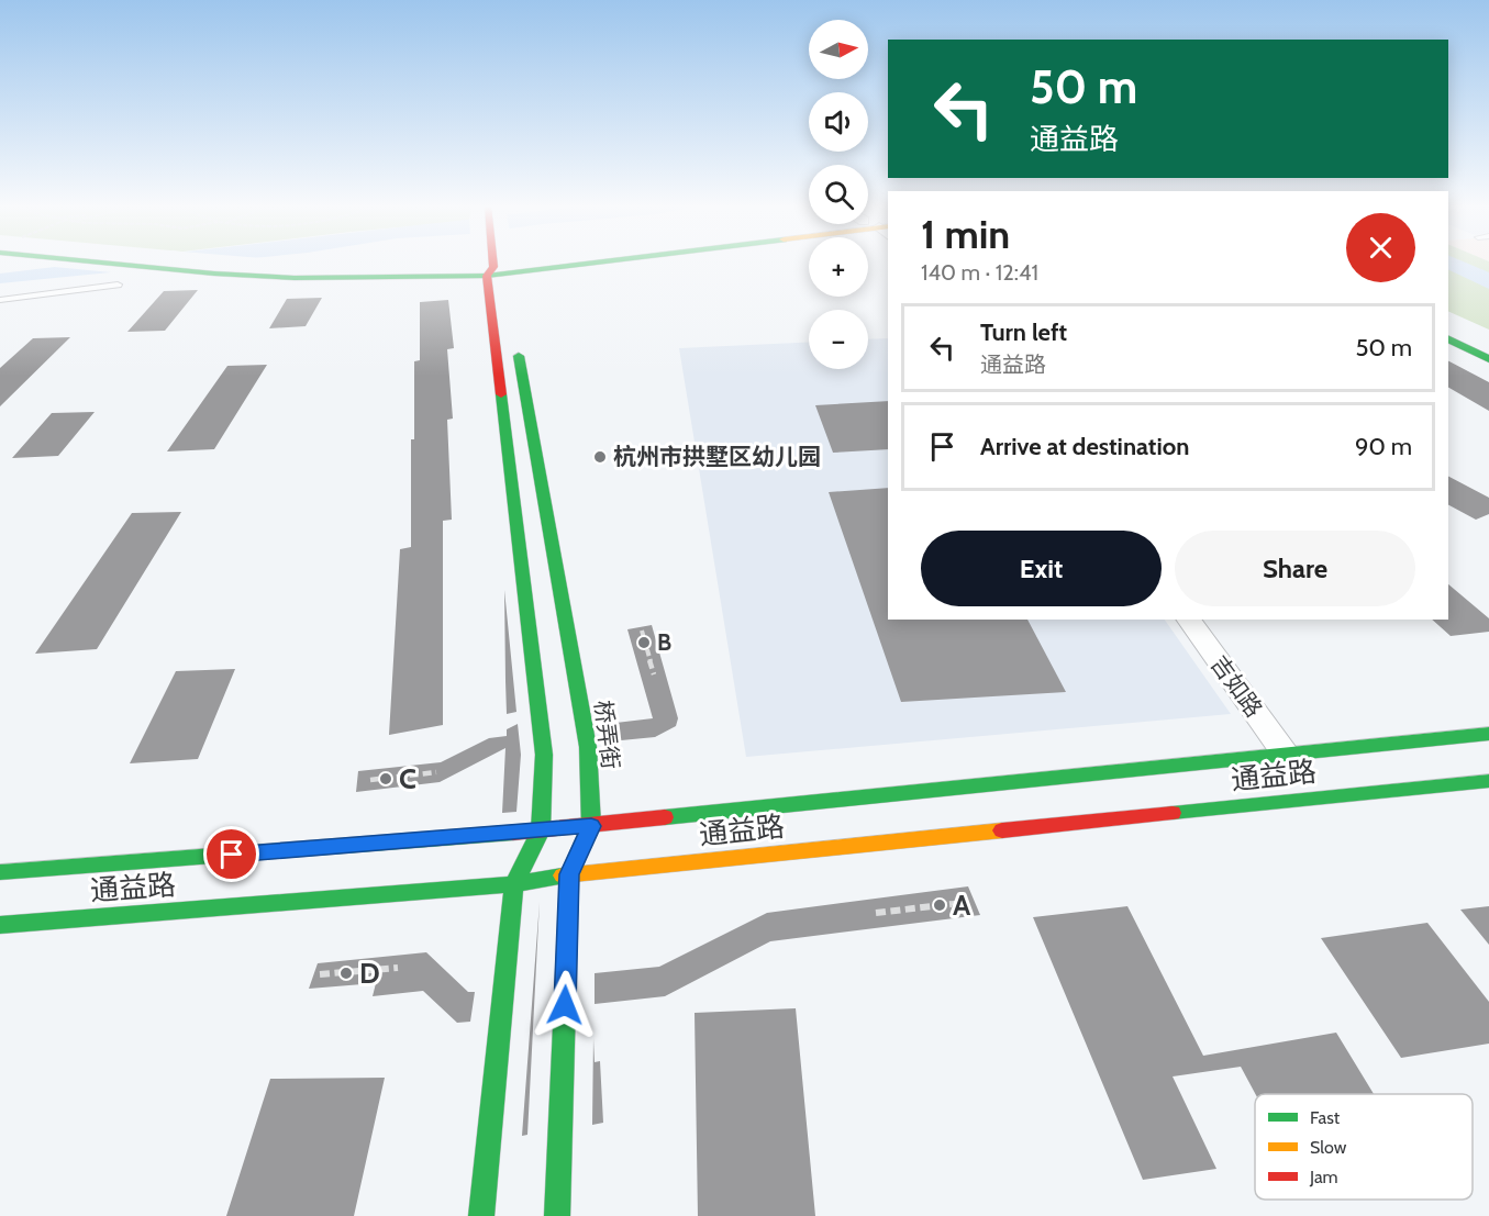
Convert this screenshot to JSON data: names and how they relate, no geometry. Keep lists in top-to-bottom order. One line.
{"streets":{"main road":["桥弄街","通益路"],"street":["吉如路"]},"crossings":[["吉如路","通益路"],["桥弄街","通益路"]],"places":["杭州市拱墅区幼儿园","B","C","A","D"],"legend":["Fast","Slow","Jam"],"north":"right","page":{"map_buttons":["+","−"],"turn":["50 m","通益路"],"heading":["1 min","140 m · 12:41"],"list":[{"name":"Turn left","note":"通益路","value":"50 m"},{"name":"Arrive at destination","value":"90 m"}],"buttons":["Exit","Share"]}}
